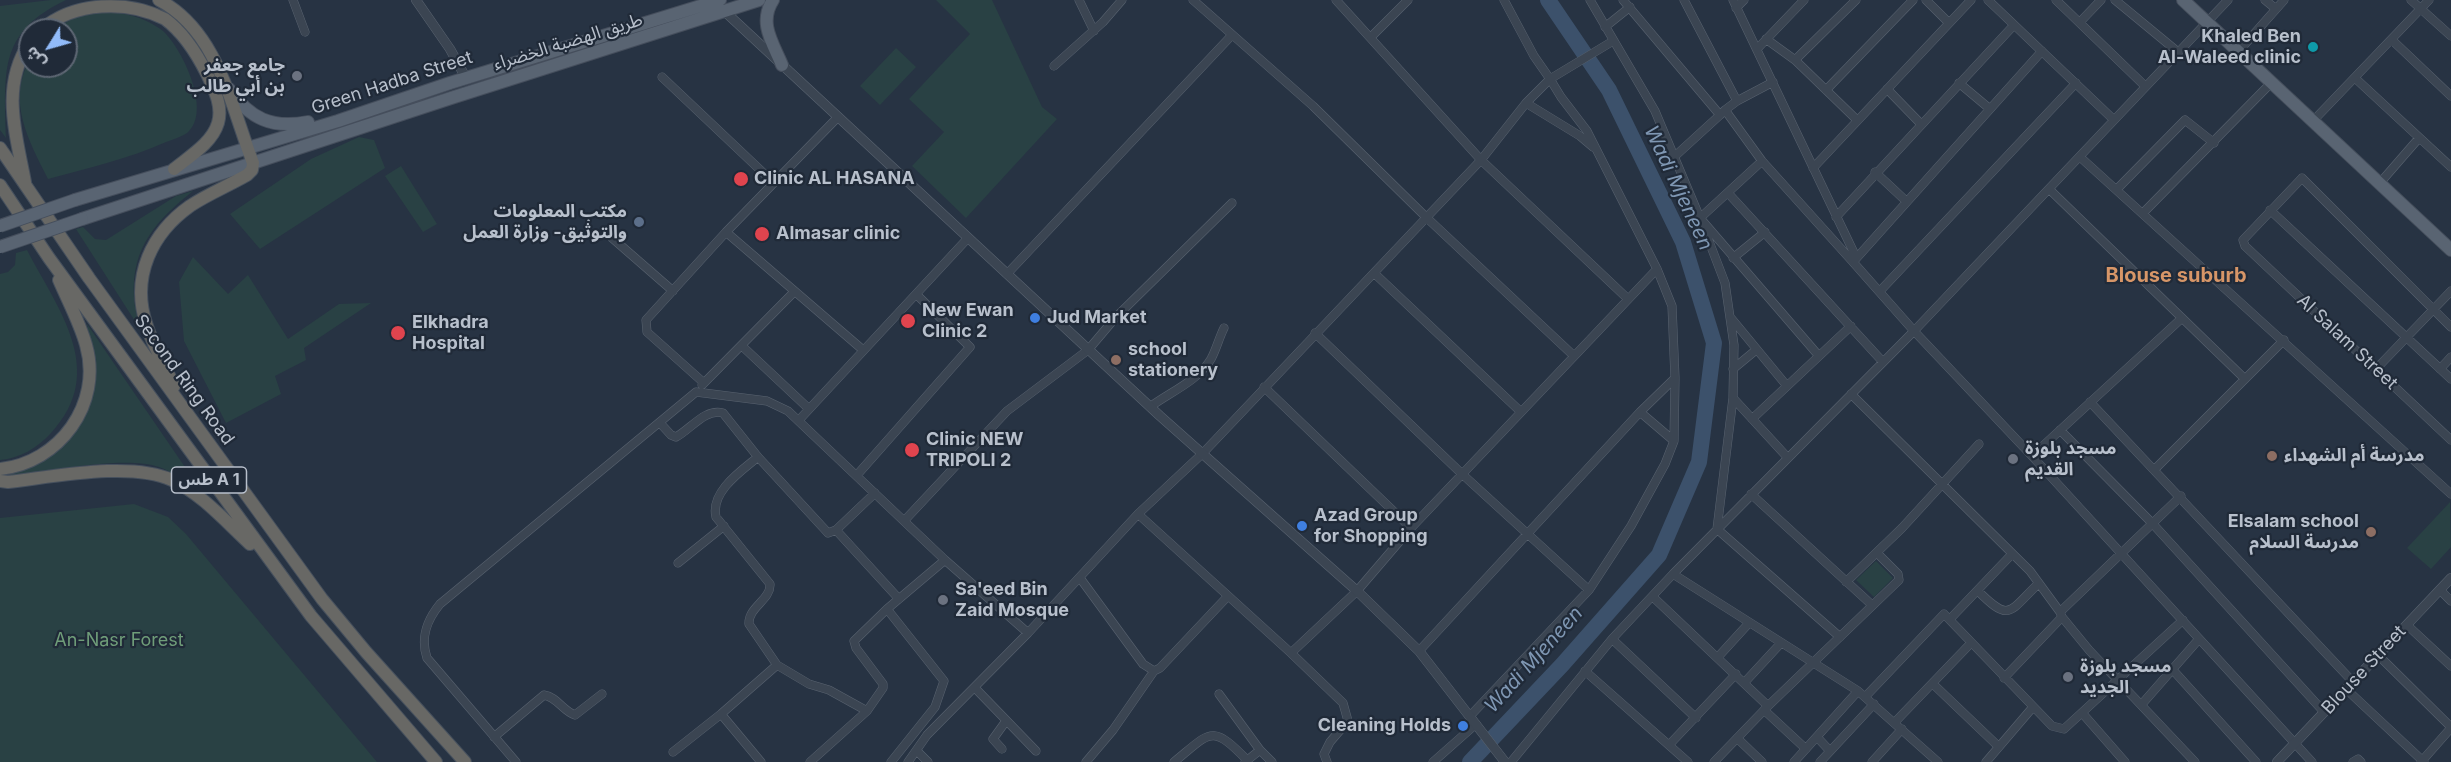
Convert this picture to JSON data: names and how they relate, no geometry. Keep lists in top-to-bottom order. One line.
{"streets":{"highway":["Second Ring Road","طس A 1"],"main road":["طريق الهضبة الخضراء","Green Hadba Street"],"street":["Al Salam Street","Blouse Street"]},"crossings":[["طريق الهضبة الخضراء","Green Hadba Street"]],"districts":["Blouse suburb"],"water":["Wadi Mjeneen"],"parks":["An-Nasr Forest"],"places":["Khaled Ben Al-Waleed clinic","جامع جعفر بن أبي طالب","Clinic AL HASANA","مكتب المعلومات والتوثيق- وزارة العمل","Almasar clinic","Jud Market","New Ewan Clinic 2","Elkhadra Hospital","school stationery","Clinic NEW TRIPOLI 2","مدرسة أم الشهداء","مسجد بلوزة القديم","Azad Group for Shopping","Elsalam school مدرسة السلام","Sa'eed Bin Zaid Mosque","مسجد بلوزة الجديد","Cleaning Holds"],"north":"bottom left"}
